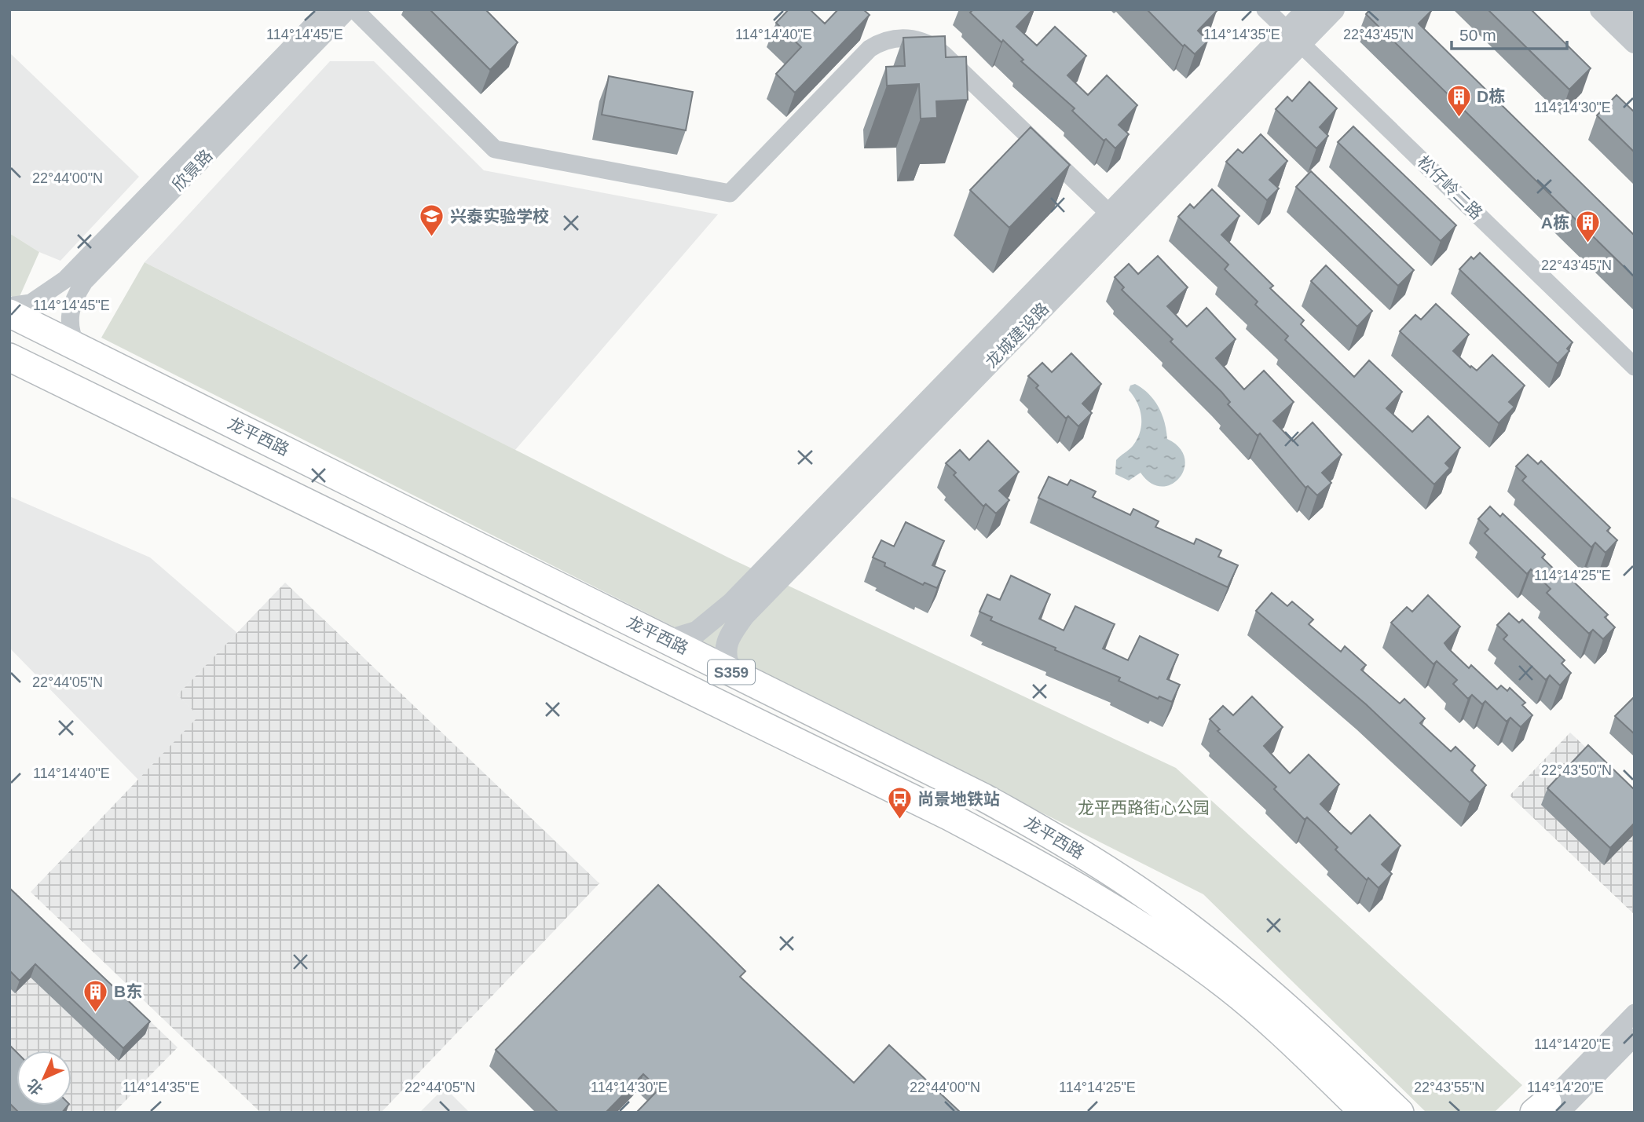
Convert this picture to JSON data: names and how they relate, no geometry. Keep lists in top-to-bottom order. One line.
{"streets":{"main road":["龙平西路","S359"],"street":["欣景路","松仔岭二路","龙城建设路"]},"crossings":[["欣景路","龙平西路"],["松仔岭二路","龙城建设路"],["龙城建设路","龙平西路"]],"parks":["龙平西路街心公园"],"places":{"building":["D栋","A栋","B东"],"school or university":["兴泰实验学校"],"bus stop":["尚景地铁站"]},"scale_bar":"50 m","north":"bottom left","coordinates":["114°14'45\"E","114°14'40\"E","114°14'35\"E","22°43'45\"N","114°14'30\"E","22°44'00\"N","114°14'25\"E","22°44'05\"N","22°43'50\"N","114°14'20\"E","22°43'55\"N"]}
